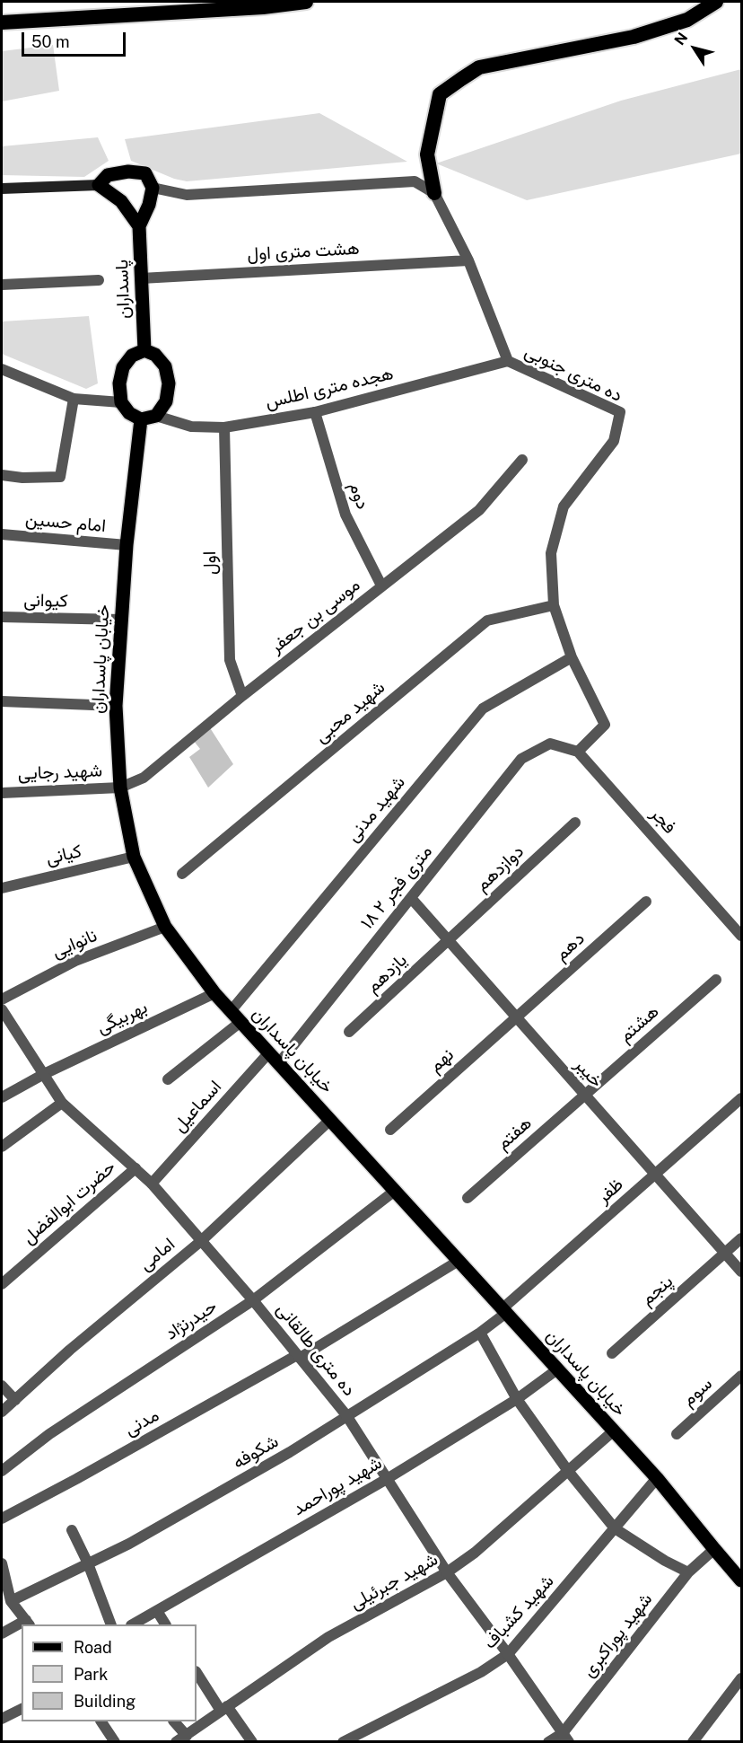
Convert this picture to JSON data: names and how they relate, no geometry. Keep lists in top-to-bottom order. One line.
{"streets":{"main road":["پاسداران","خیابان پاسداران"],"street":["هشت متری اول","ده متری جنوبی","هجده متری اطلس","دوم","امام حسین","اول","کیوانی","موسی بن جعفر","شهید محبی","شهید رجایی","شهید مدنی","فجر","کیانی","دوازدهم","۱۸ متری فجر ۲","نانوایی","دهم","یازدهم","بهربیگی","هشتم","نهم","خیبر","اسماعیل","هفتم","ظفر","حضرت ابوالفضل","امامی","پنجم","حیدرنژاد","ده متری طالقانی","سوم","مدنی","شکوفه","شهید پوراحمد","شهید جبرئیلی","شهید کشباف","شهید پوراکبری"]},"crossings":[["هشت متری اول","پاسداران"],["هشت متری اول","ده متری جنوبی"],["پاسداران","هجده متری اطلس"],["پاسداران","خیابان پاسداران"],["ده متری جنوبی","هجده متری اطلس"],["ده متری جنوبی","شهید محبی"],["ده متری جنوبی","شهید مدنی"],["ده متری جنوبی","فجر"],["ده متری جنوبی","۱۸ متری فجر ۲"],["هجده متری اطلس","دوم"],["هجده متری اطلس","اول"],["هجده متری اطلس","خیابان پاسداران"],["دوم","موسی بن جعفر"],["امام حسین","خیابان پاسداران"],["اول","موسی بن جعفر"],["کیوانی","خیابان پاسداران"],["موسی بن جعفر","خیابان پاسداران"],["موسی بن جعفر","شهید رجایی"],["خیابان پاسداران","شهید رجایی"],["خیابان پاسداران","شهید مدنی"],["خیابان پاسداران","کیانی"],["خیابان پاسداران","۱۸ متری فجر ۲"],["خیابان پاسداران","نانوایی"],["خیابان پاسداران","بهربیگی"],["خیابان پاسداران","اسماعیل"],["خیابان پاسداران","ظفر"],["خیابان پاسداران","امامی"],["خیابان پاسداران","حیدرنژاد"],["خیابان پاسداران","مدنی"],["خیابان پاسداران","شکوفه"],["خیابان پاسداران","شهید پوراحمد"],["خیابان پاسداران","شهید جبرئیلی"],["خیابان پاسداران","شهید کشباف"],["خیابان پاسداران","شهید پوراکبری"],["فجر","۱۸ متری فجر ۲"],["دوازدهم","یازدهم"],["دوازدهم","خیبر"],["۱۸ متری فجر ۲","خیبر"],["دهم","نهم"],["دهم","خیبر"],["یازدهم","خیبر"],["بهربیگی","ده متری طالقانی"],["هشتم","خیبر"],["هشتم","هفتم"],["نهم","خیبر"],["خیبر","هفتم"],["خیبر","ظفر"],["خیبر","پنجم"],["اسماعیل","ده متری طالقانی"],["ظفر","شکوفه"],["حضرت ابوالفضل","ده متری طالقانی"],["امامی","ده متری طالقانی"],["حیدرنژاد","ده متری طالقانی"],["ده متری طالقانی","مدنی"],["ده متری طالقانی","شکوفه"],["ده متری طالقانی","شهید پوراحمد"],["ده متری طالقانی","شهید جبرئیلی"],["ده متری طالقانی","شهید کشباف"],["ده متری طالقانی","شهید پوراکبری"]],"legend":["Road","Park","Building"],"scale_bar":"50 m","north":"top left"}
